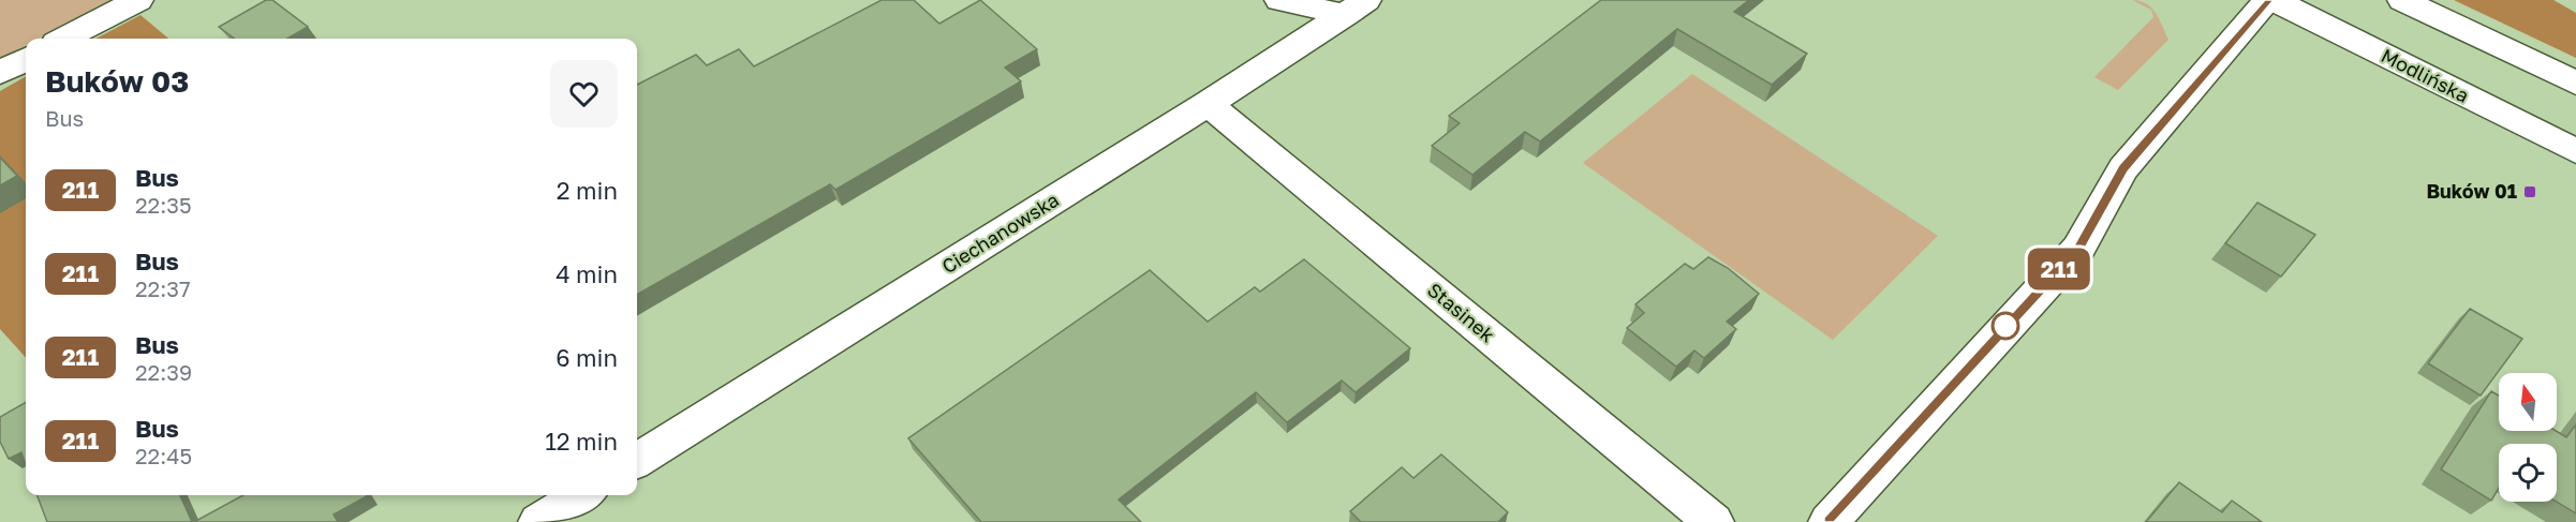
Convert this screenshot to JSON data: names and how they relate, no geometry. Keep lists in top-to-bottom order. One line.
{"streets":{"street":["Modlińska","Ciechanowska","Stasinek"]},"crossings":[["Ciechanowska","Stasinek"]],"places":{"transit":["Buków 01"]},"lines":["bus line 211"],"north":"top","page":{"on_map":"211","heading":["Buków 03","Bus"],"list":[{"mark":"211","name":"Bus","note":"22:35","value":"2 min"},{"mark":"211","name":"Bus","note":"22:37","value":"4 min"},{"mark":"211","name":"Bus","note":"22:39","value":"6 min"},{"mark":"211","name":"Bus","note":"22:45","value":"12 min"}]}}
